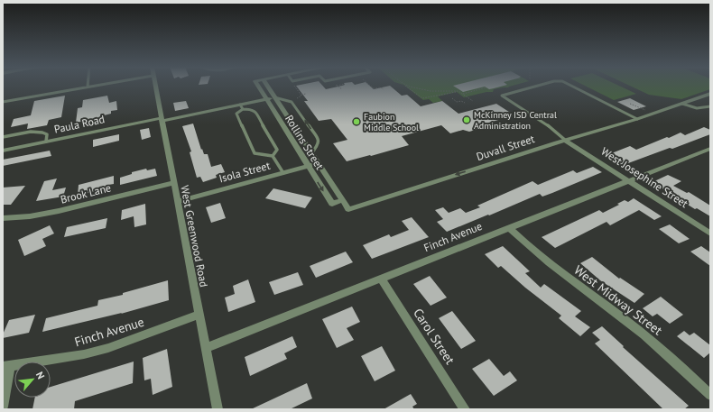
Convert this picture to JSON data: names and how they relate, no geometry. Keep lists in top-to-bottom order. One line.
{"streets":{"street":["Paula Road","Rollins Street","Duvall Street","Isola Street","West Josephine Street","Brook Lane","West Greenwood Road","Finch Avenue","West Midway Street","Carol Street"]},"crossings":[["Paula Road","Rollins Street"],["Paula Road","West Greenwood Road"],["Rollins Street","Duvall Street"],["Rollins Street","Isola Street"],["Duvall Street","West Josephine Street"],["Isola Street","West Greenwood Road"],["West Josephine Street","Finch Avenue"],["Brook Lane","West Greenwood Road"],["West Greenwood Road","Finch Avenue"],["Finch Avenue","West Midway Street"],["Finch Avenue","Carol Street"]],"one_way":["Duvall Street"],"places":["McKinney ISD Central Administration","Faubion Middle School"],"north":"top right"}
